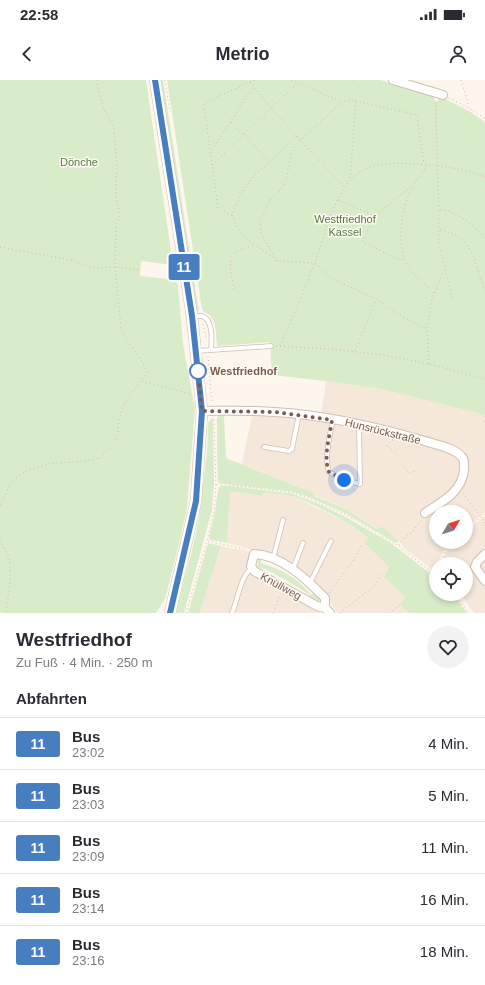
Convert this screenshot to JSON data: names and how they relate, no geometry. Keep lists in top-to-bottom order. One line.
{"streets":{"street":["Hunsrückstraße","Knüllweg"]},"parks":["Dönche","Westfriedhof Kassel"],"places":["Westfriedhof"],"lines":["bus line 11"],"north":"top right","page":{"status":"22:58","header":"Metrio","on_map":"11","heading":[["Westfriedhof","Zu Fuß · 4 Min. · 250 m"],"Abfahrten"],"list":[{"mark":"11","name":"Bus","note":"23:02","value":"4 Min."},{"mark":"11","name":"Bus","note":"23:03","value":"5 Min."},{"mark":"11","name":"Bus","note":"23:09","value":"11 Min."},{"mark":"11","name":"Bus","note":"23:14","value":"16 Min."},{"mark":"11","name":"Bus","note":"23:16","value":"18 Min."}]}}
